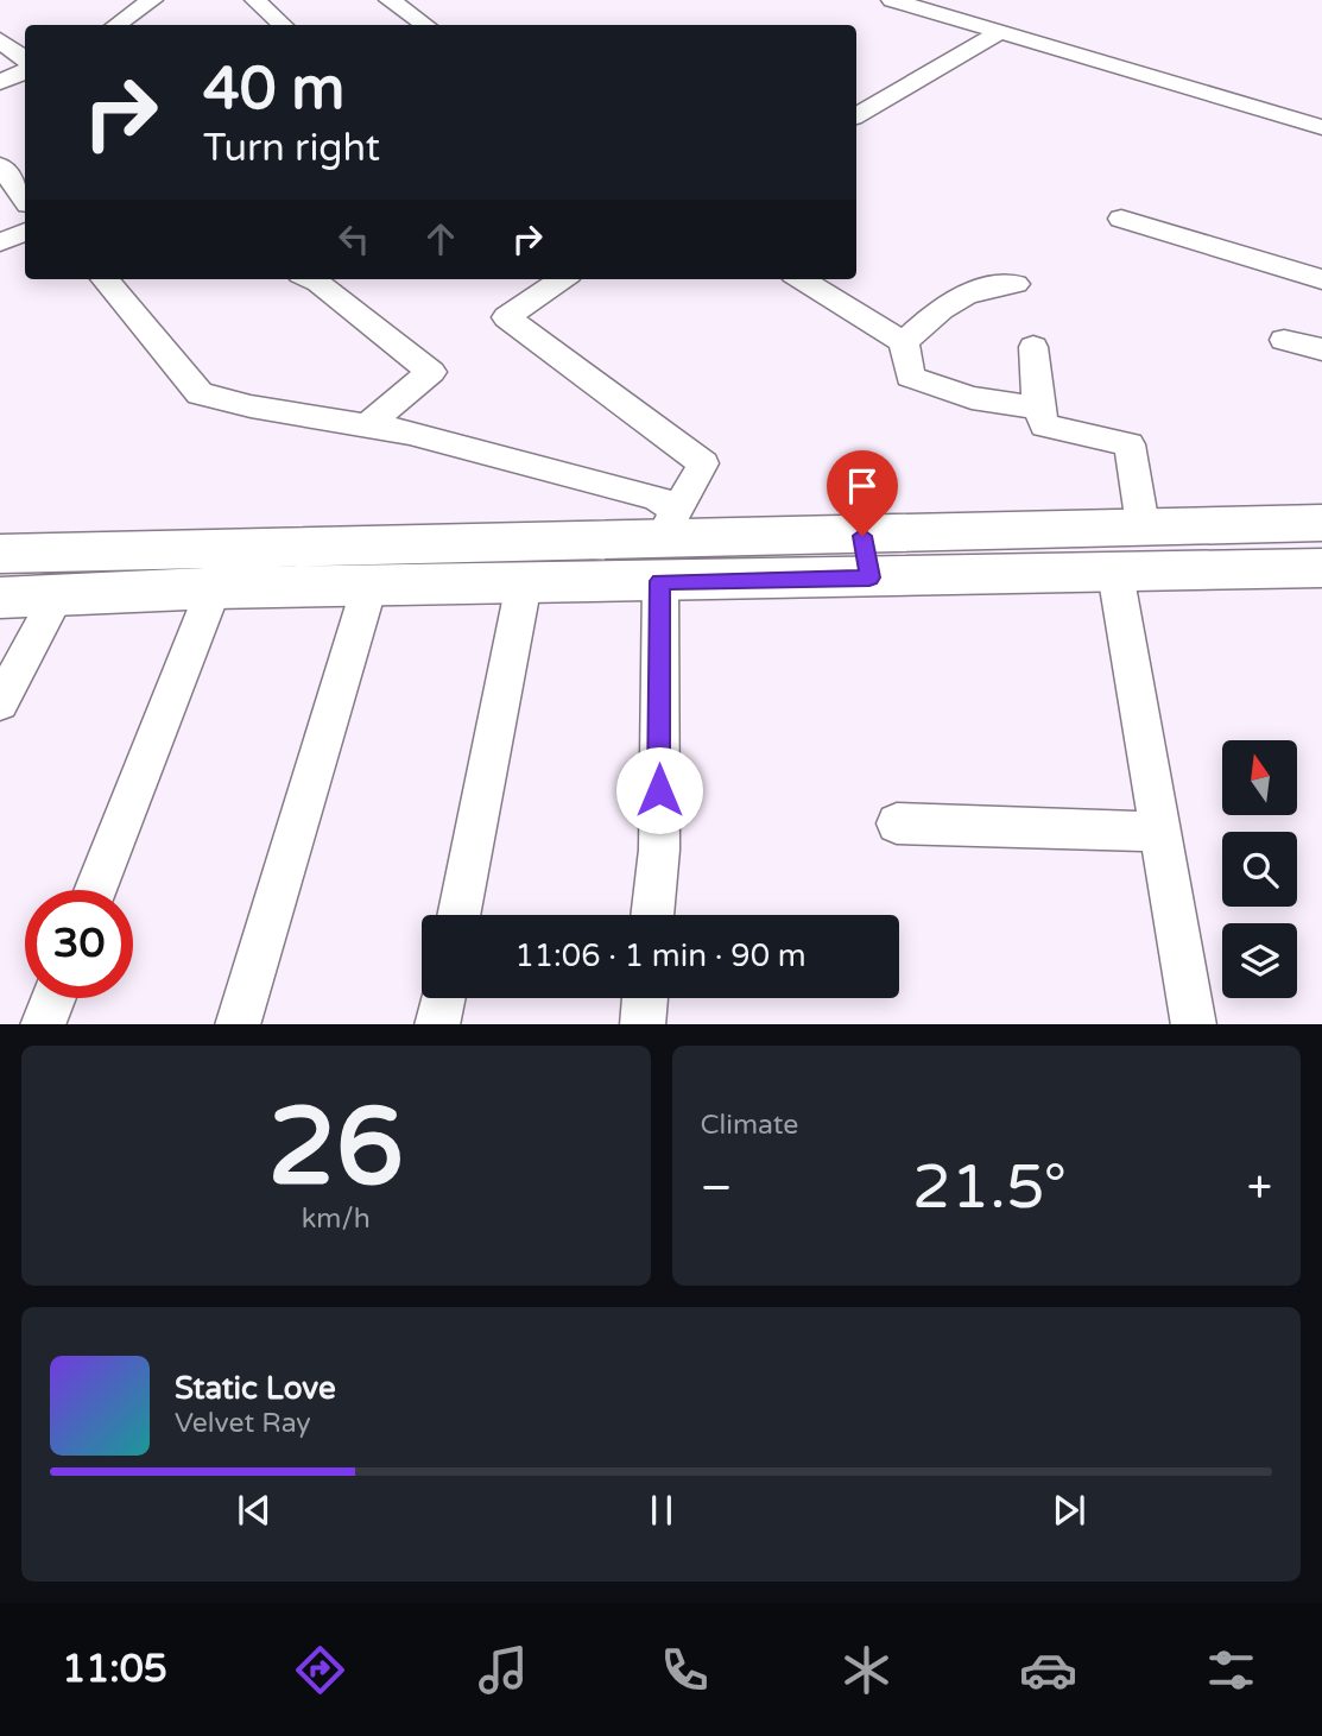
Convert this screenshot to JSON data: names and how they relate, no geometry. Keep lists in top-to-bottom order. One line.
{"north":"top","page":{"turn":["40 m","Turn right"],"limit":"30","trip":"11:06 · 1 min · 90 m","tile":[["26","km/h"],"Climate"],"heat":["−","21.5°","+"],"song":["Static Love","Velvet Ray"],"tabs":"11:05"}}
